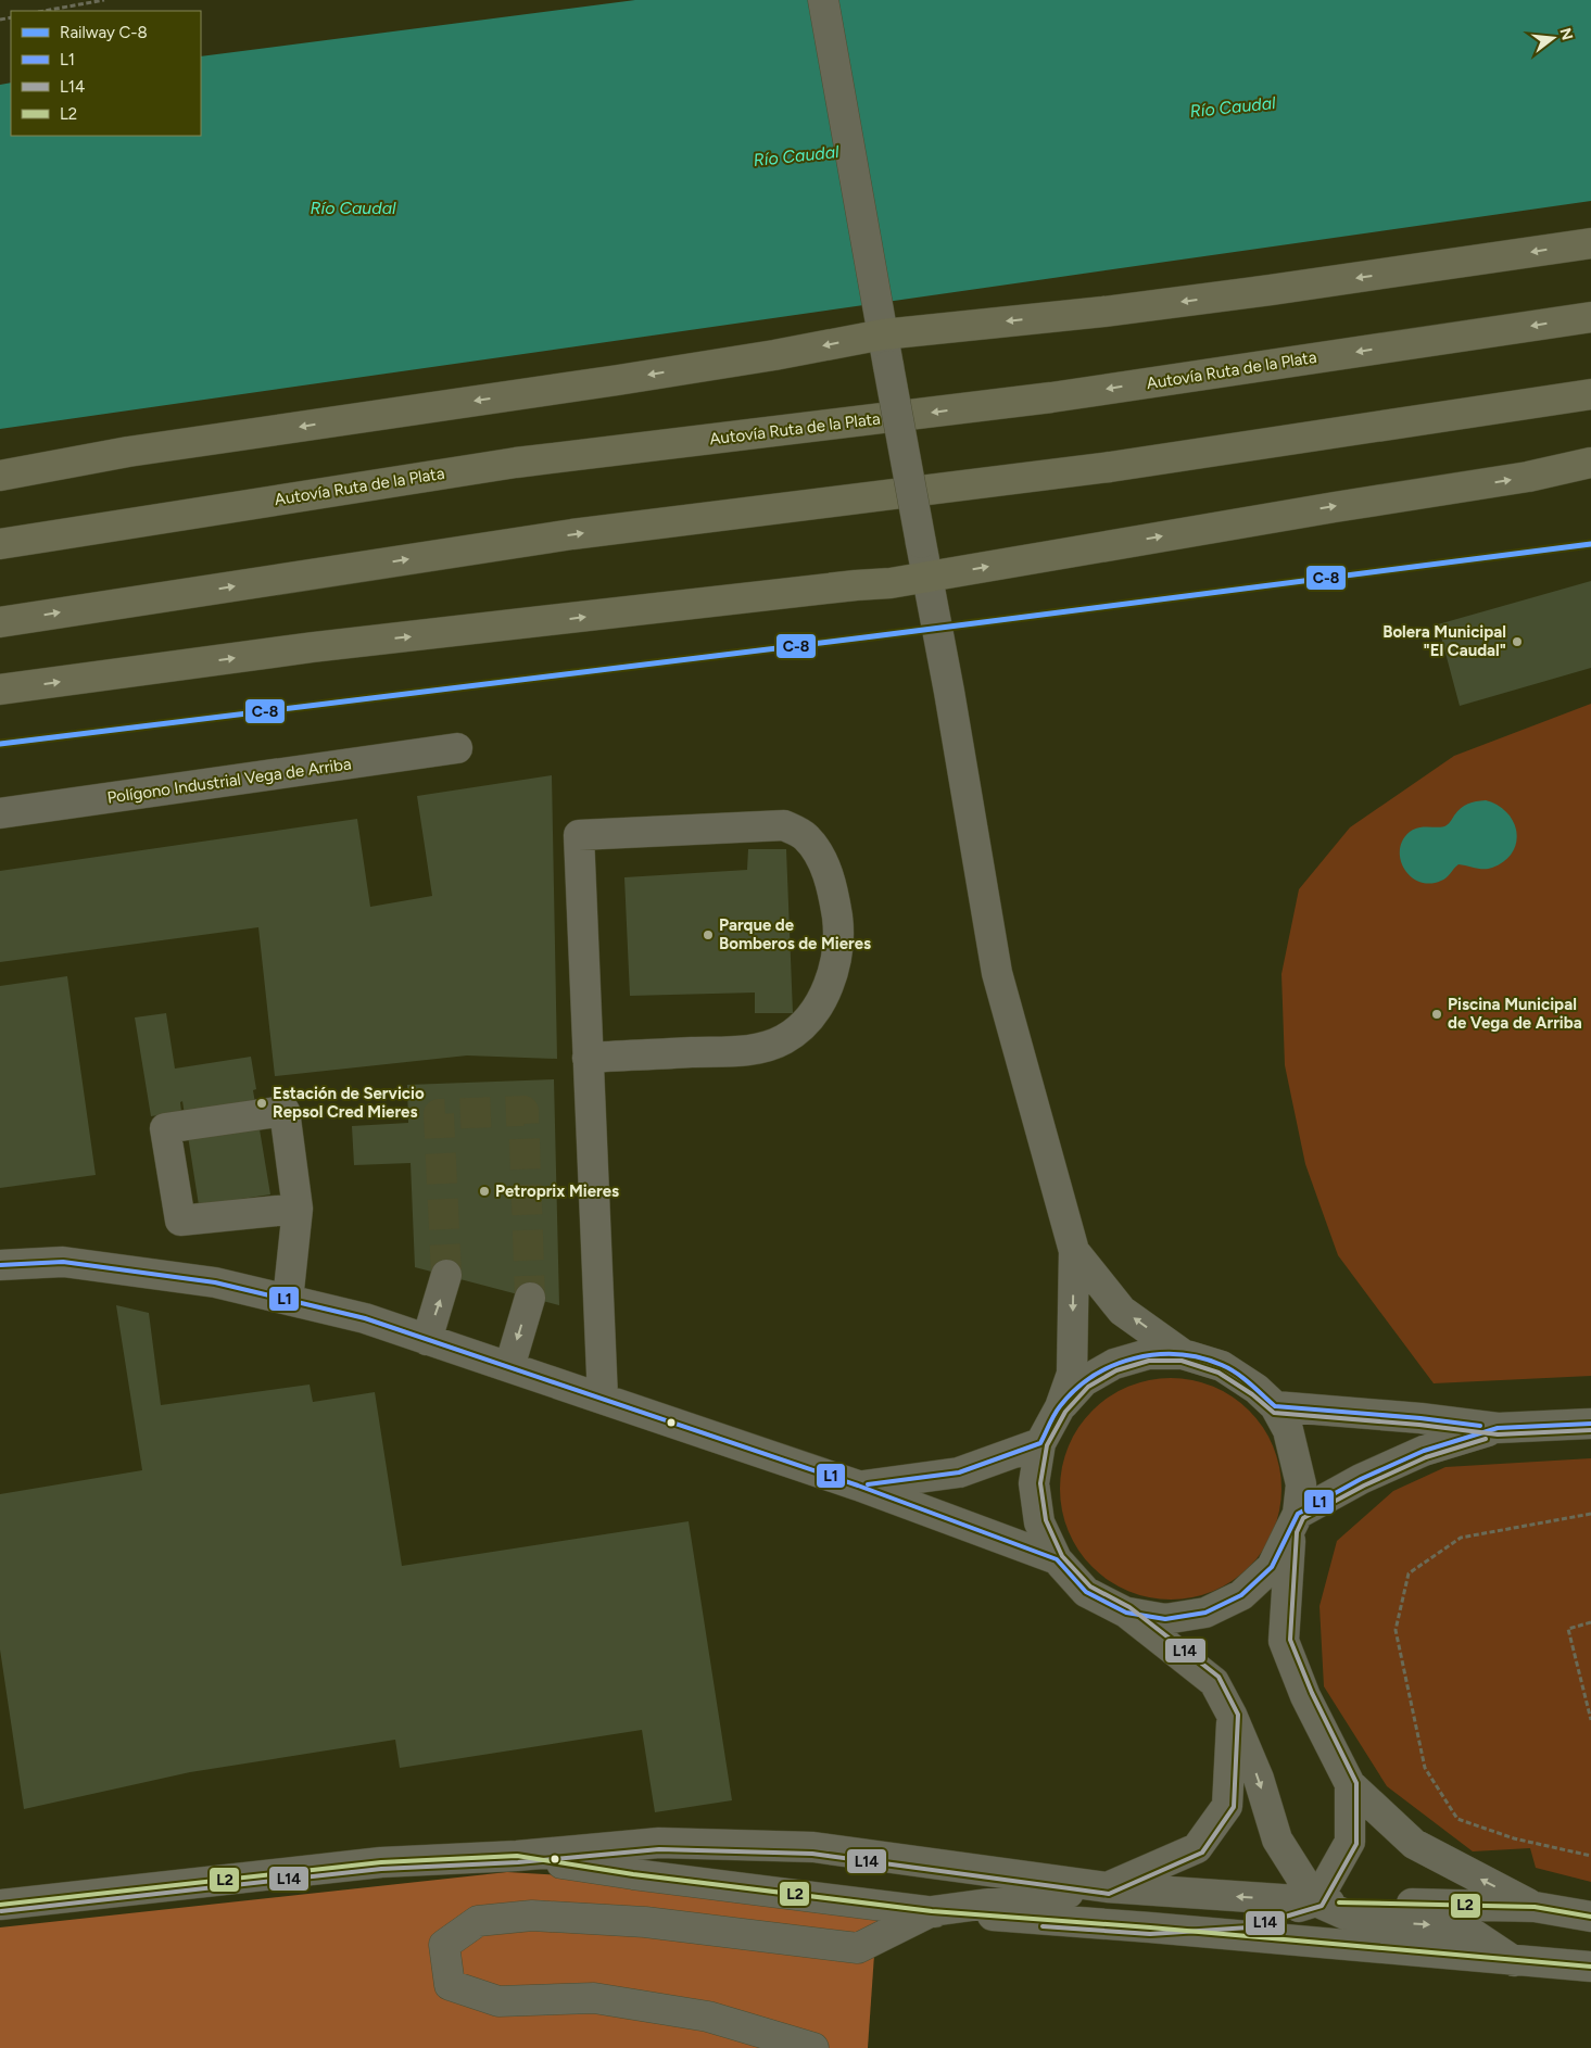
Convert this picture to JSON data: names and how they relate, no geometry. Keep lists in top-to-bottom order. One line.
{"streets":{"highway":["Autovía Ruta de la Plata"],"street":["Polígono Industrial Vega de Arriba"]},"water":["Río Caudal"],"places":["Bolera Municipal \"El Caudal\"","Parque de Bomberos de Mieres","Piscina Municipal de Vega de Arriba","Estación de Servicio Repsol Cred Mieres","Petroprix Mieres"],"lines":["rail line C-8","transit line L1","transit line L14","transit line L2"],"legend":["Railway C-8","L1","L14","L2"],"north":"right"}
